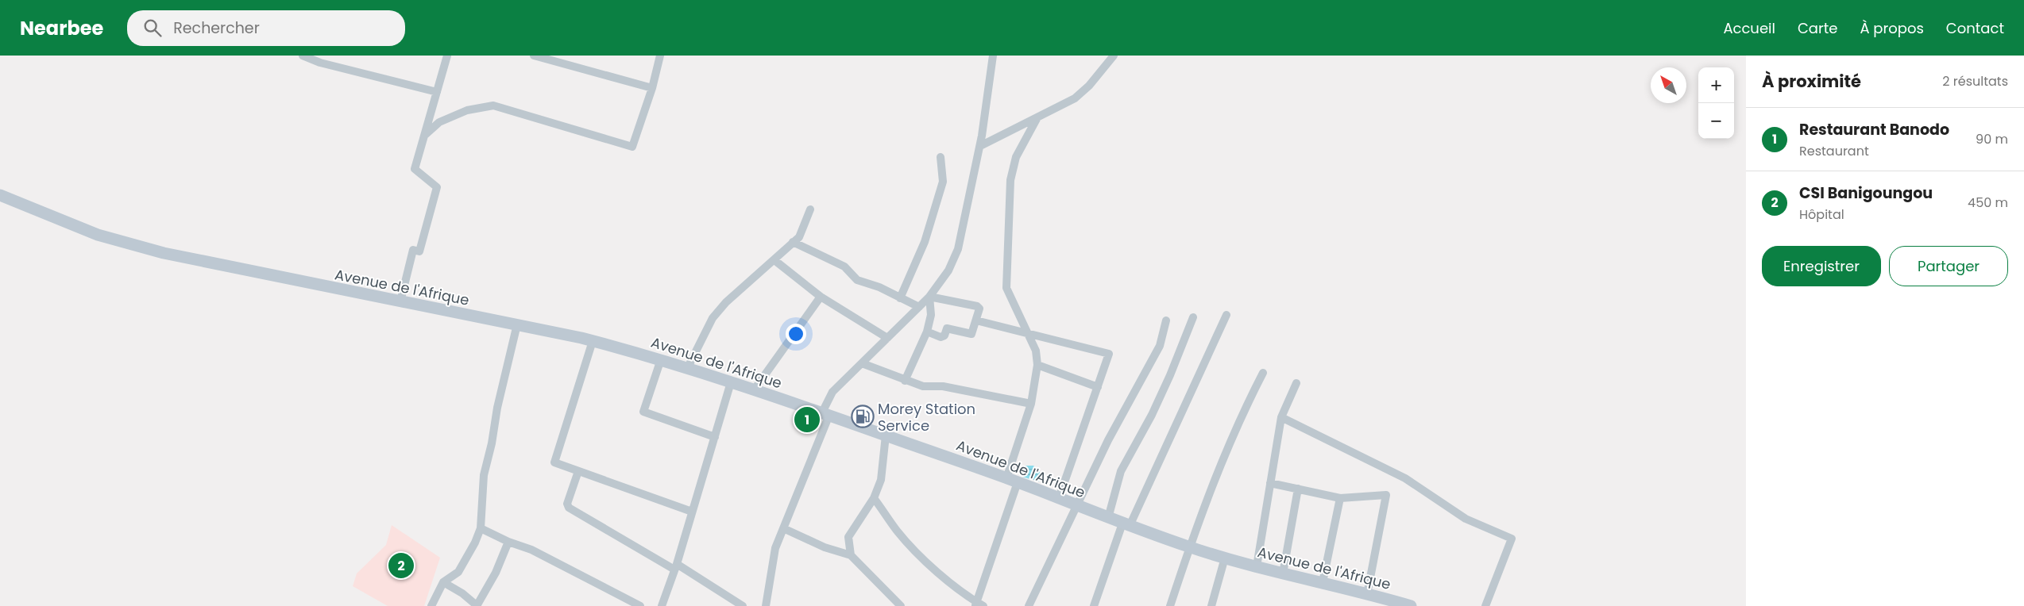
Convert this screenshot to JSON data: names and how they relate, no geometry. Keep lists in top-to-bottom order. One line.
{"streets":{"main road":["Avenue de l'Afrique"]},"places":{"fuel station":["Morey Station Service"]},"north":"top left","page":{"header":"Nearbee","search":"Rechercher","nav":["Accueil","Carte","À propos","Contact"],"heading":["À proximité","2 résultats"],"map_buttons":["+","−"],"list":[{"mark":"1","name":"Restaurant Banodo","note":"Restaurant","value":"90 m"},{"mark":"2","name":"CSI Banigoungou","note":"Hôpital","value":"450 m"}],"buttons":["Enregistrer","Partager"],"pins":["1","2"]}}
